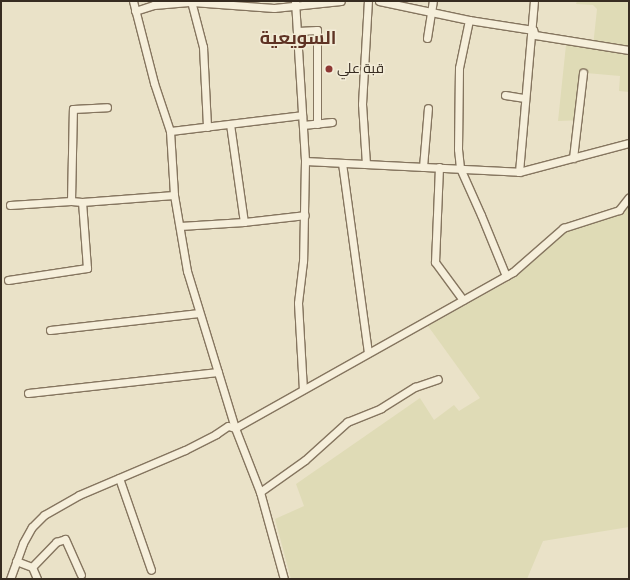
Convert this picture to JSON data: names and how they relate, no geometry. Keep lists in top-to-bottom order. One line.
{"districts":["السويعية"],"places":["قبة علي"]}
